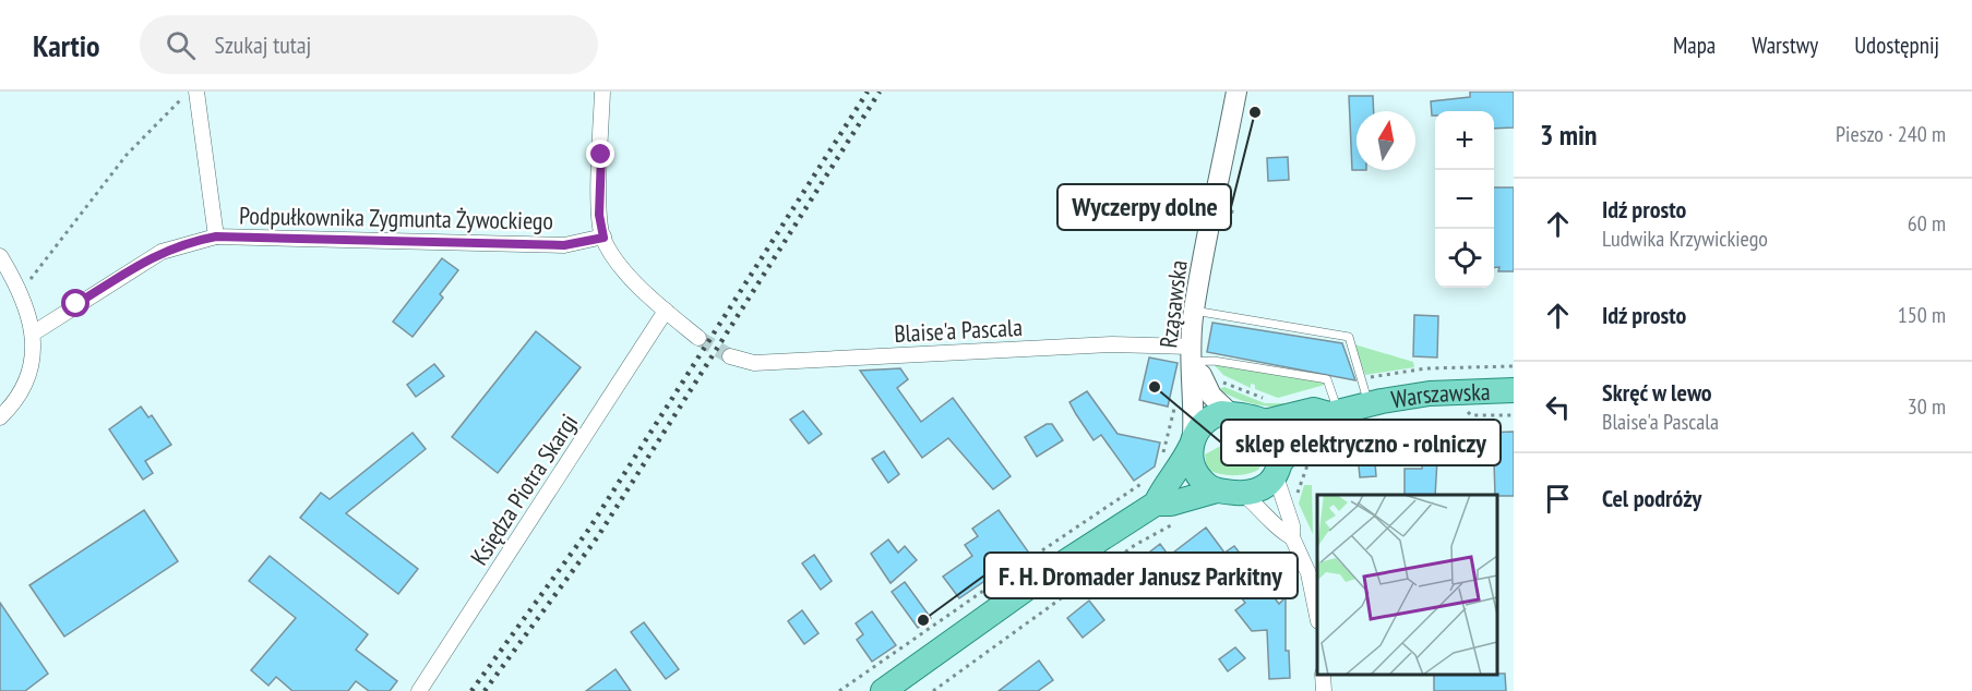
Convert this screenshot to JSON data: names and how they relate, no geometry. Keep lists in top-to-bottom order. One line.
{"streets":{"main road":["Warszawska"],"street":["Podpułkownika Zygmunta Żywockiego","Rząsawska","Blaise'a Pascala","Księdza Piotra Skargi"]},"crossings":[["Rząsawska","Blaise'a Pascala"],["Rząsawska","Warszawska"]],"places":["Wyczerpy dolne","sklep elektryczno - rolniczy","F. H. Dromader Janusz Parkitny"],"north":"top","page":{"header":"Kartio","search":"Szukaj tutaj","nav":["Mapa","Warstwy","Udostępnij"],"heading":["3 min","Pieszo · 240 m"],"map_buttons":["+","−"],"list":[["Idź prosto","Ludwika Krzywickiego","60 m"],["Idź prosto","150 m"],["Skręć w lewo","Blaise'a Pascala","30 m"],"Cel podróży"]}}
